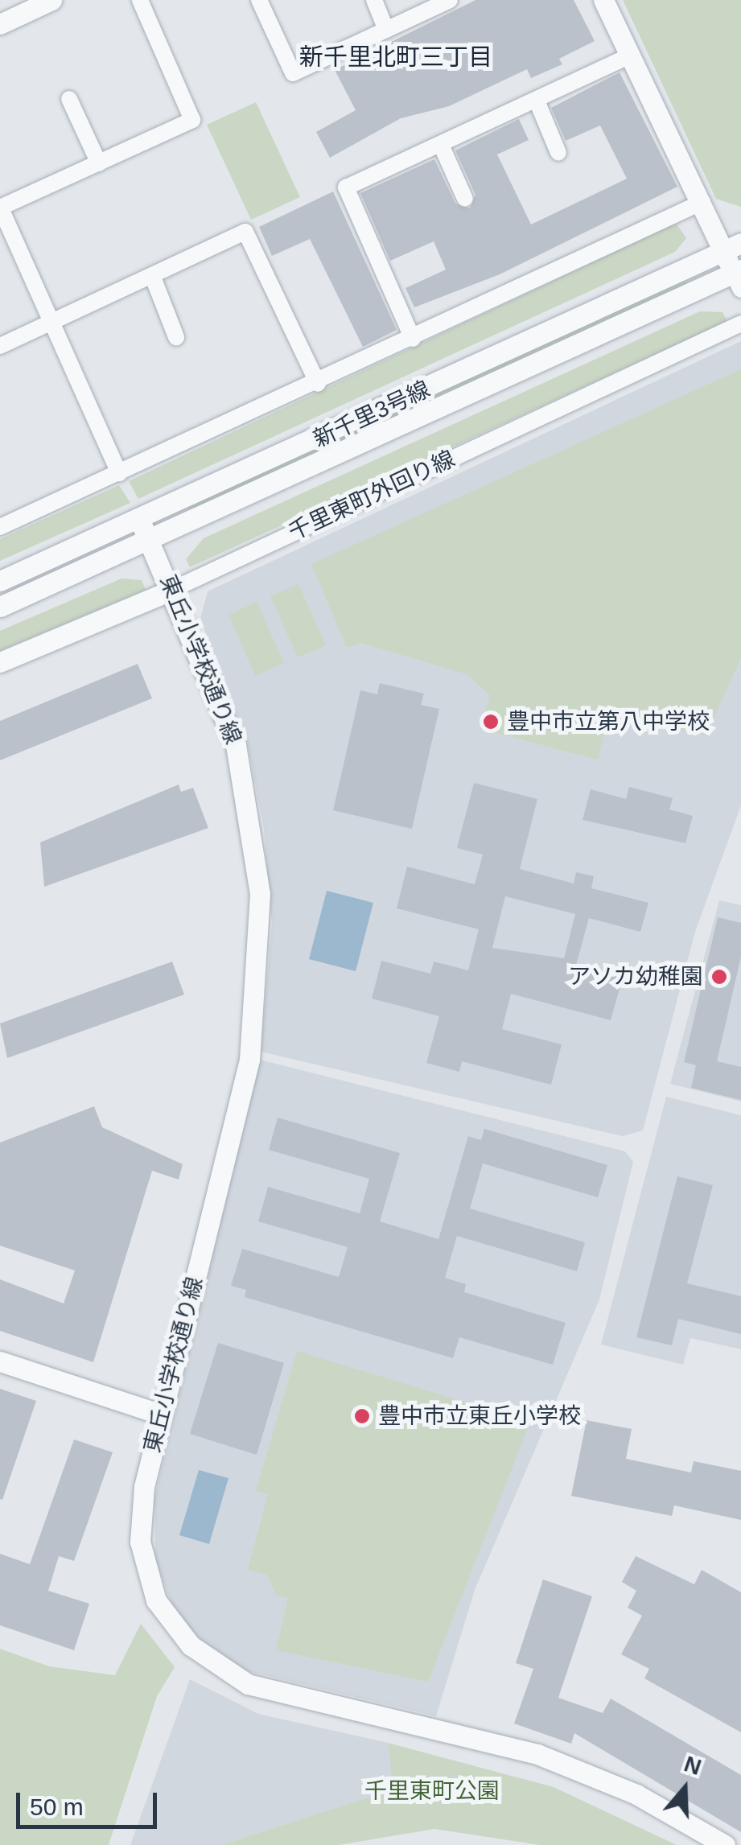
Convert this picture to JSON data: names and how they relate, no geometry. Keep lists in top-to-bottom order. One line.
{"streets":{"street":["新千里3号線","千里東町外回り線","東丘小学校通り線"]},"crossings":[["新千里3号線","東丘小学校通り線"],["千里東町外回り線","東丘小学校通り線"]],"districts":["新千里北町三丁目"],"parks":["千里東町公園"],"places":["豊中市立第八中学校","アソカ幼稚園","豊中市立東丘小学校"],"scale_bar":"50 m","north":"top"}
